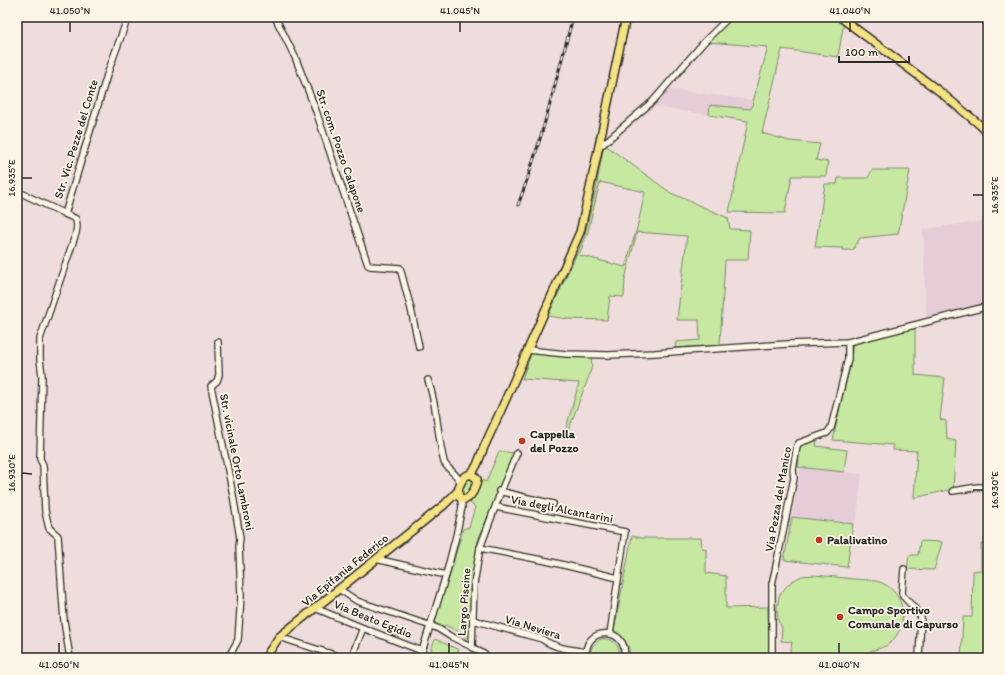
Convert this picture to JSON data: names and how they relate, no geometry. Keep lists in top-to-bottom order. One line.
{"streets":{"main road":["Via Epifania Federico"],"street":["Str. Vic. Pezze del Conte","Str. com. Pozzo Calapone","Str. vicinale Orto Lambroni","Via Pezza del Manico","Via degli Alcantarini","Largo Piscine","Via Beato Egidio","Via Neviera"]},"crossings":[["Via degli Alcantarini","Largo Piscine"],["Via Epifania Federico","Via Beato Egidio"],["Largo Piscine","Via Neviera"]],"places":["Cappella del Pozzo","Palalivatino","Campo Sportivo Comunale di Capurso"],"scale_bar":"100 m","coordinates":["41.050°N","41.045°N","41.040°N","16.935°E","16.930°E"]}
